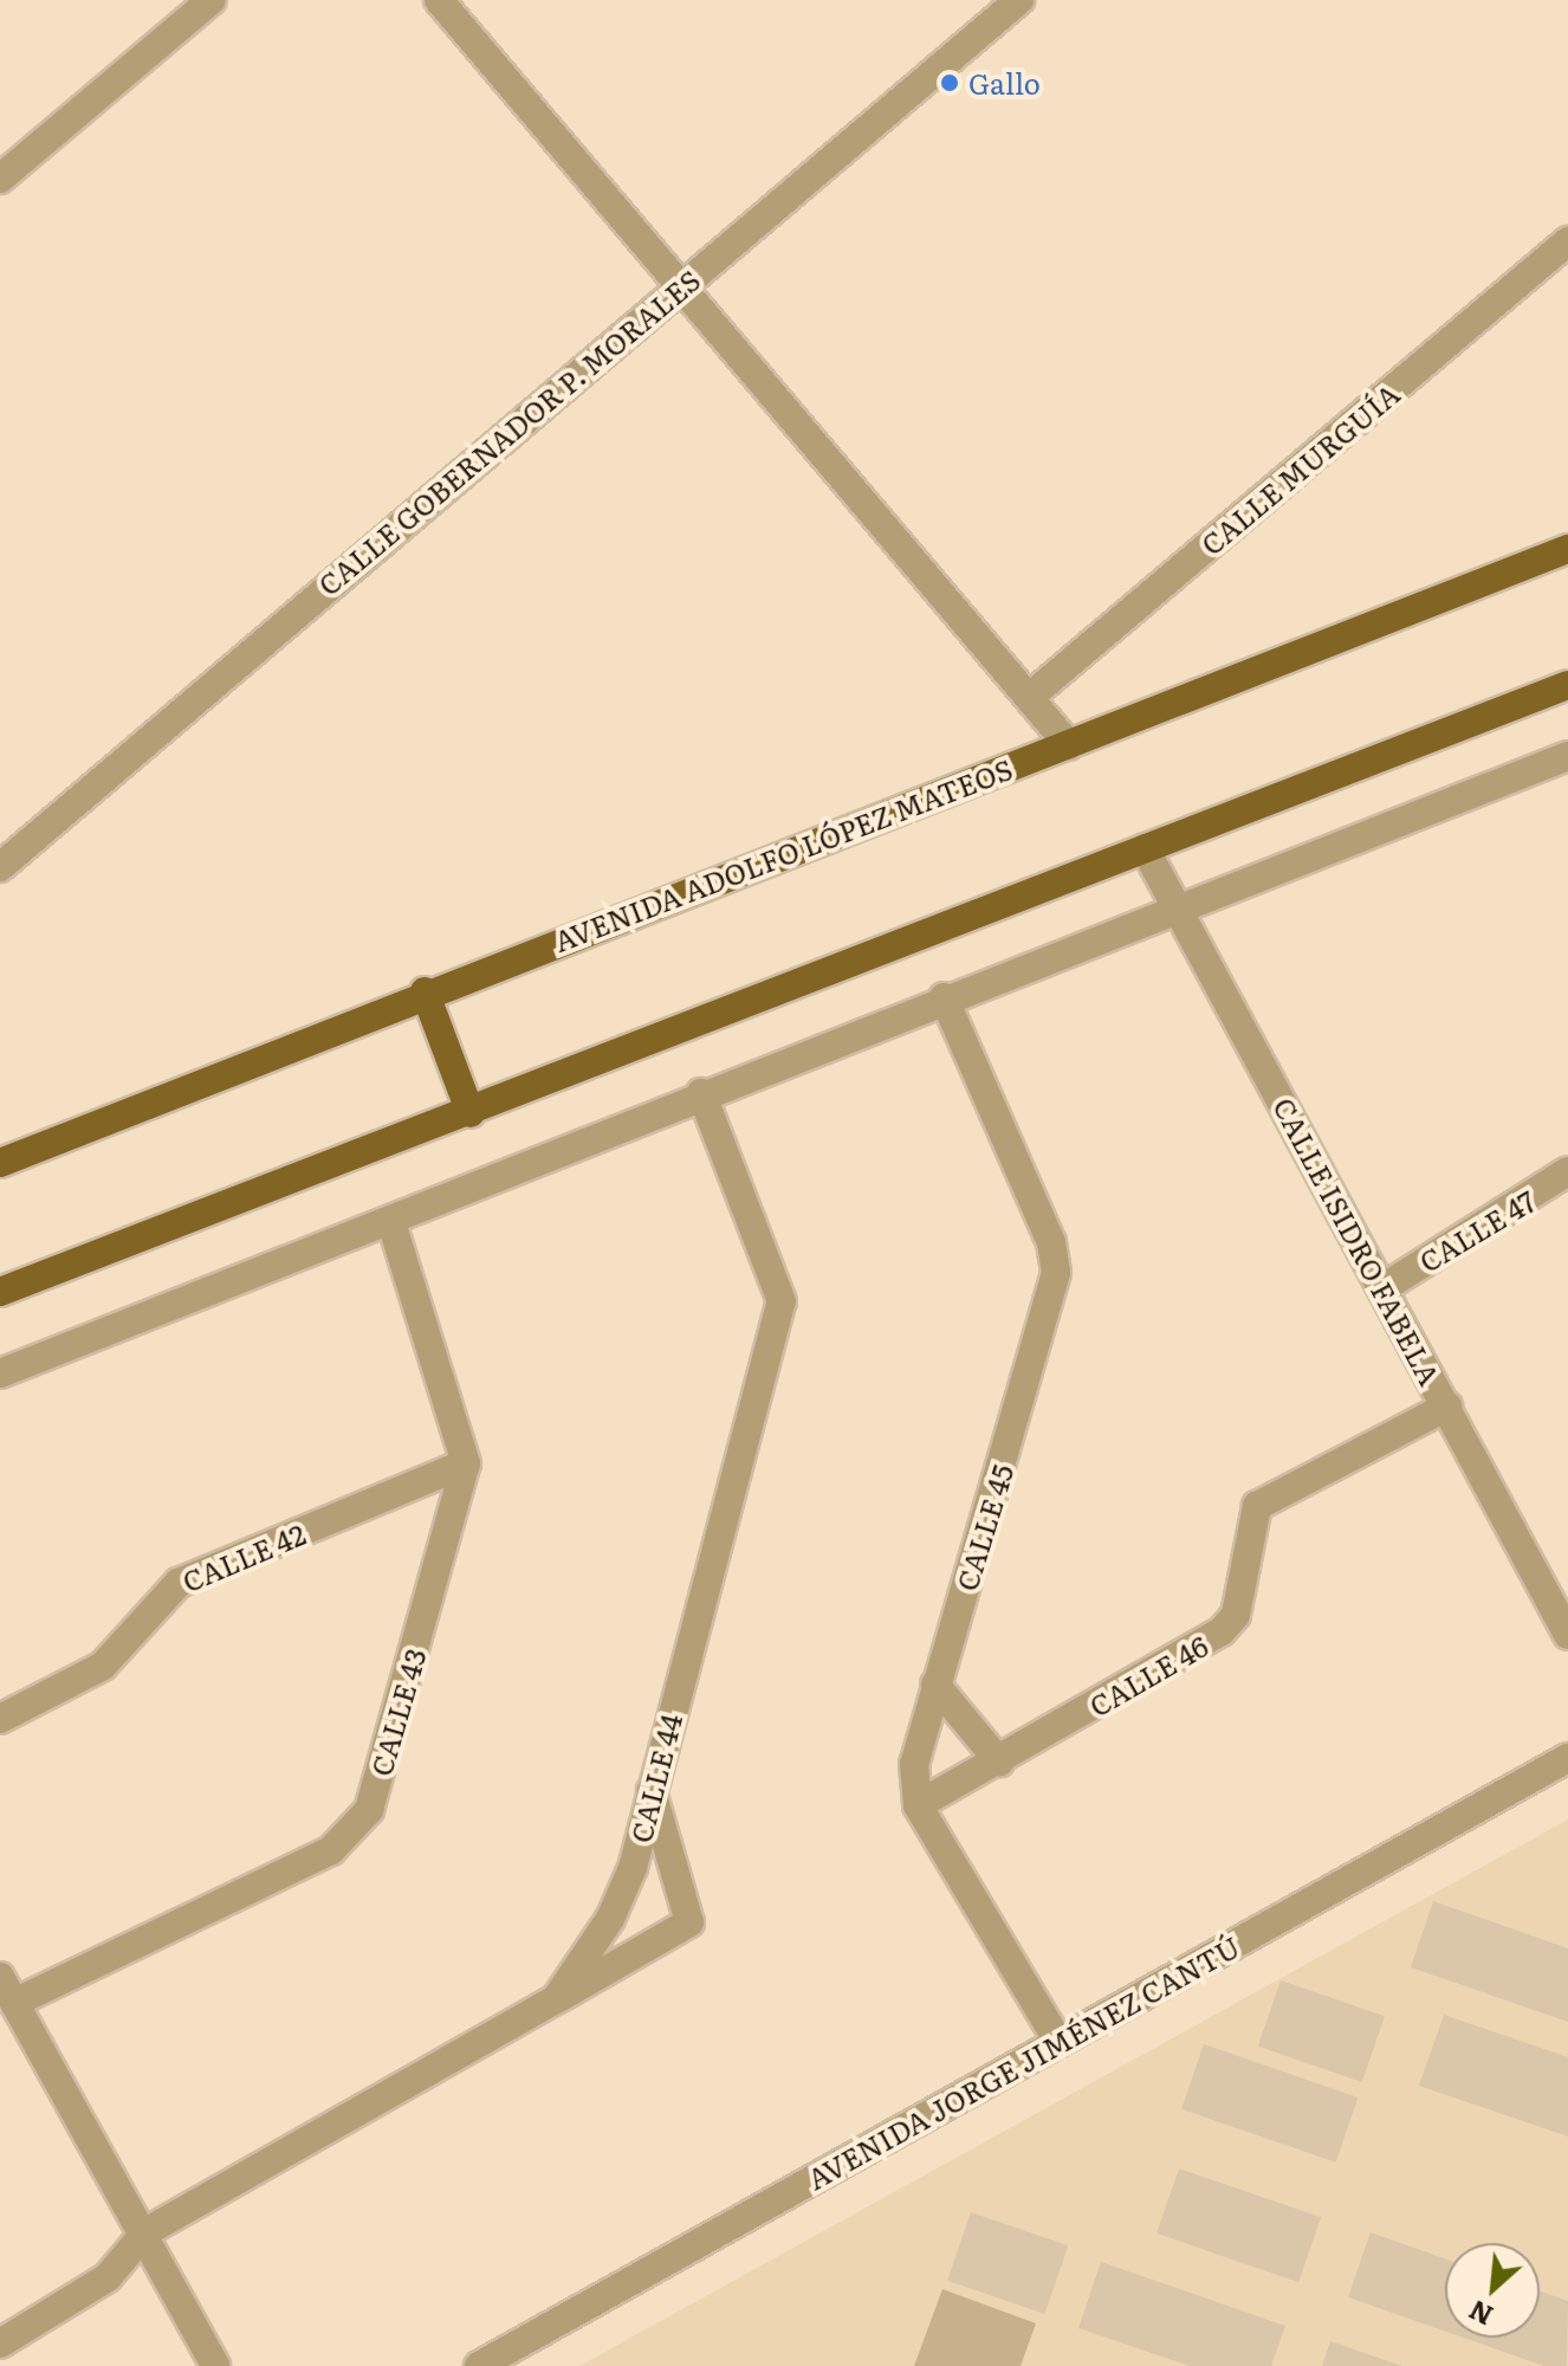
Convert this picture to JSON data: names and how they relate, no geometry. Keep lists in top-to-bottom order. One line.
{"streets":{"main road":["AVENIDA ADOLFO LÓPEZ MATEOS"],"street":["CALLE GOBERNADOR P. MORALES","CALLE MURGUÍA","CALLE 47","CALLE ISIDRO FABELA","CALLE 45","CALLE 42","CALLE 46","CALLE 43","CALLE 44","AVENIDA JORGE JIMÉNEZ CANTÚ"]},"crossings":[["CALLE 47","CALLE ISIDRO FABELA"],["CALLE ISIDRO FABELA","CALLE 46"],["CALLE 45","CALLE 46"],["CALLE 45","AVENIDA JORGE JIMÉNEZ CANTÚ"],["CALLE 42","CALLE 43"]],"places":["Gallo"],"north":"bottom left"}
